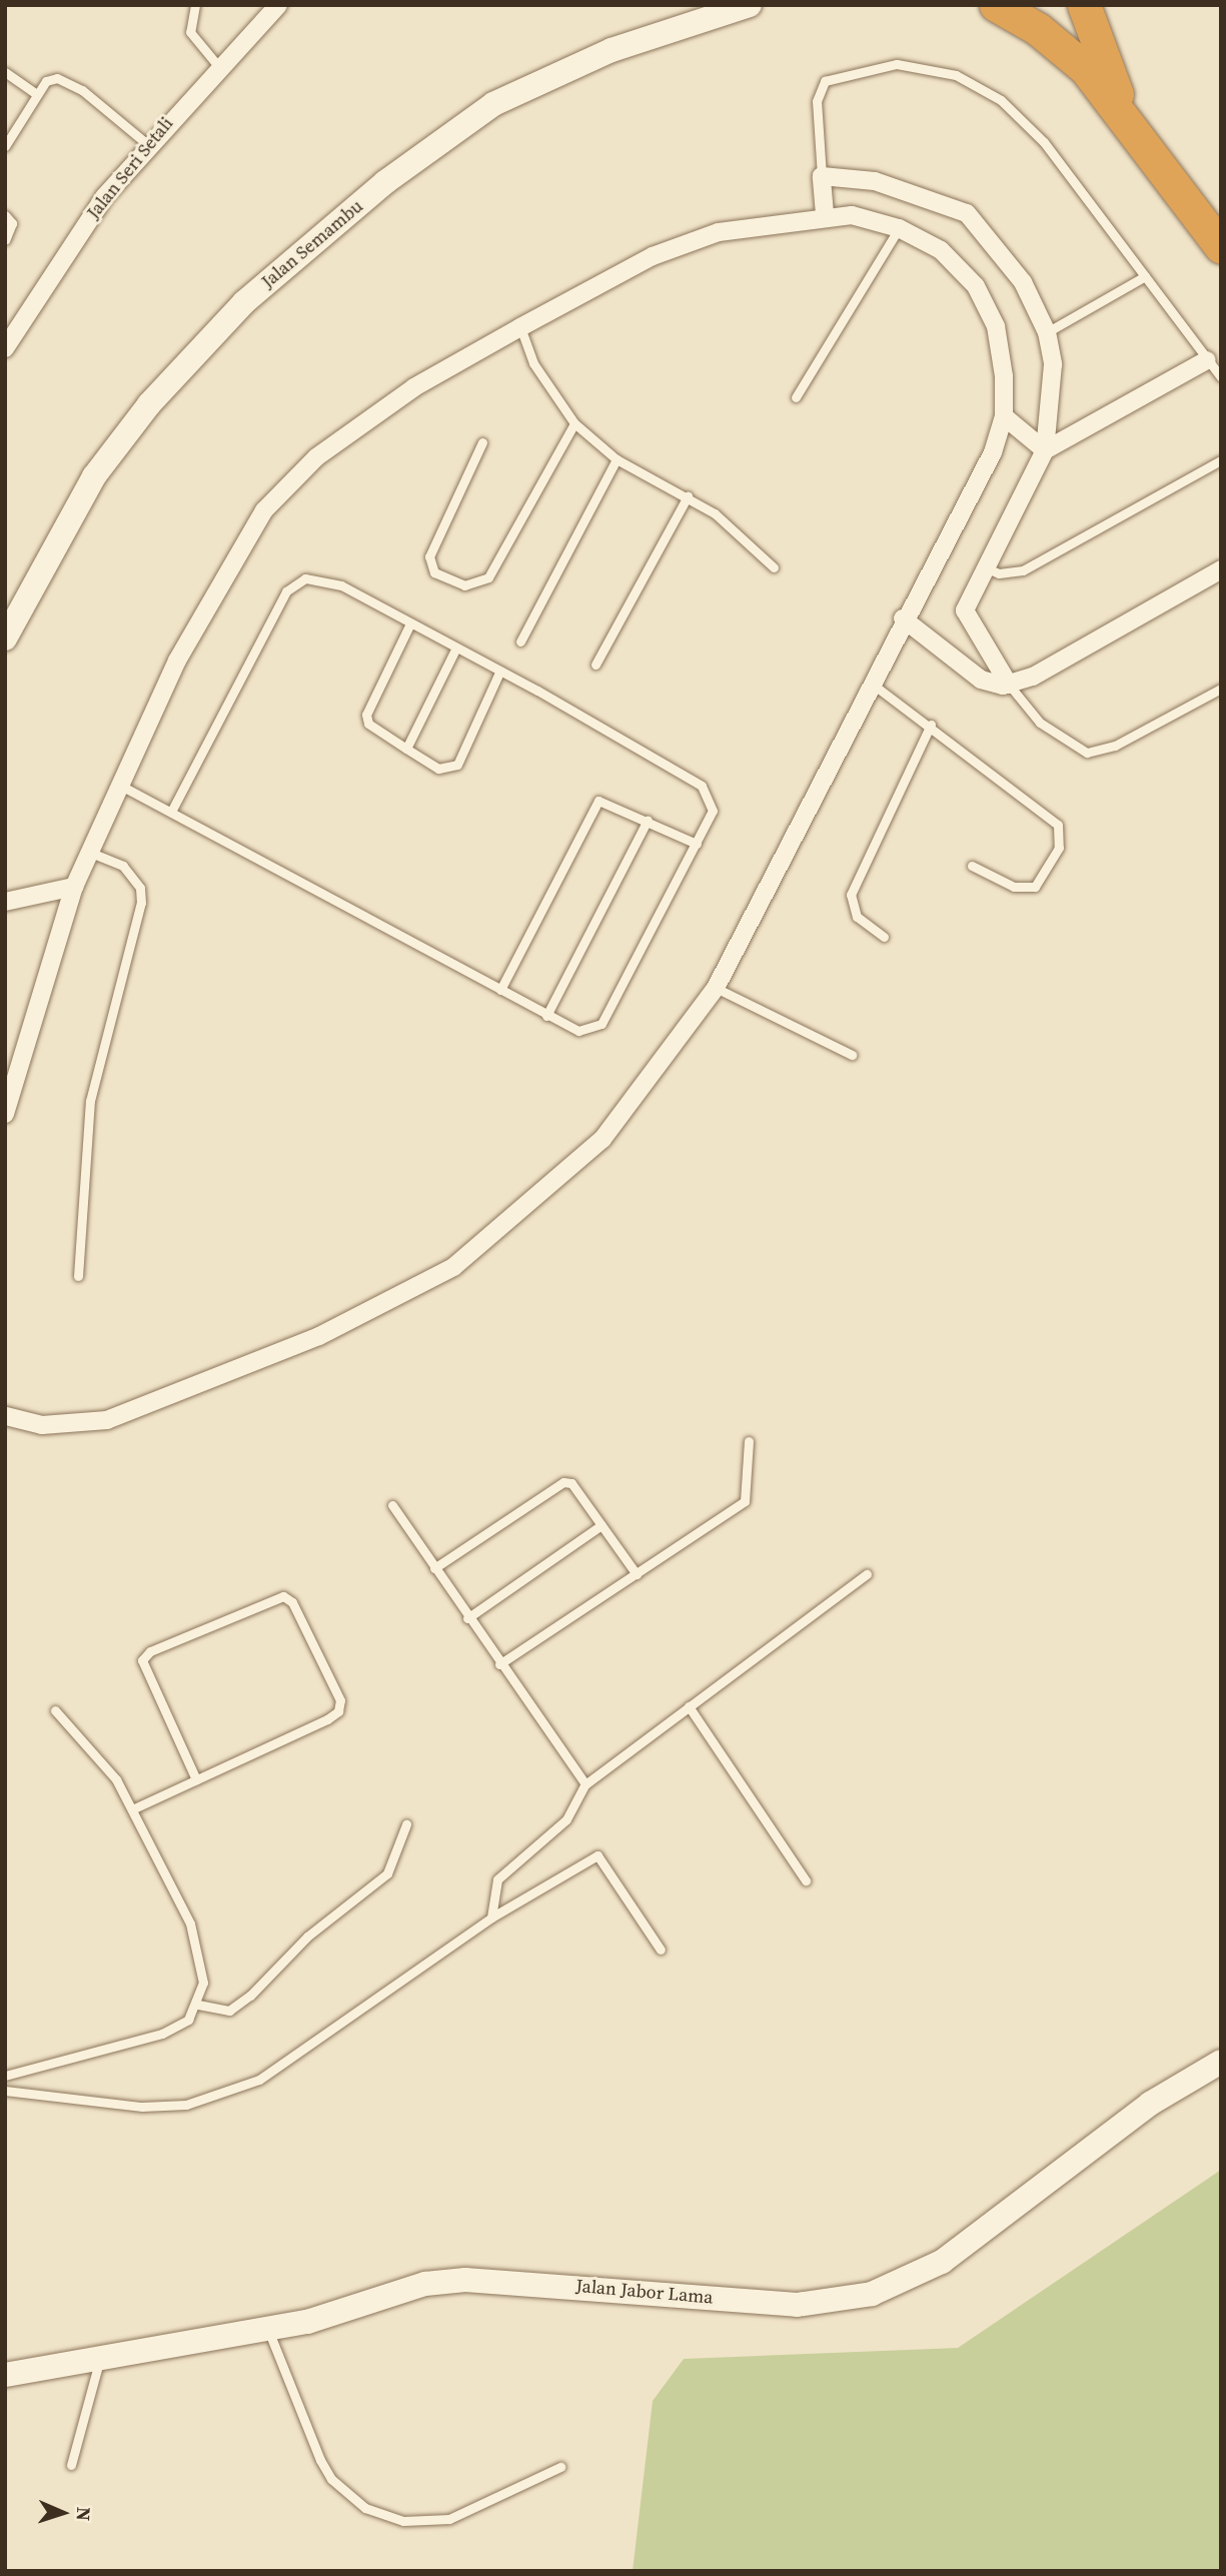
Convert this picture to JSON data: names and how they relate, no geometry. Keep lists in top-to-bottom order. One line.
{"streets":{"street":["Jalan Seri Setali","Jalan Semambu","Jalan Jabor Lama"]},"north":"right"}
